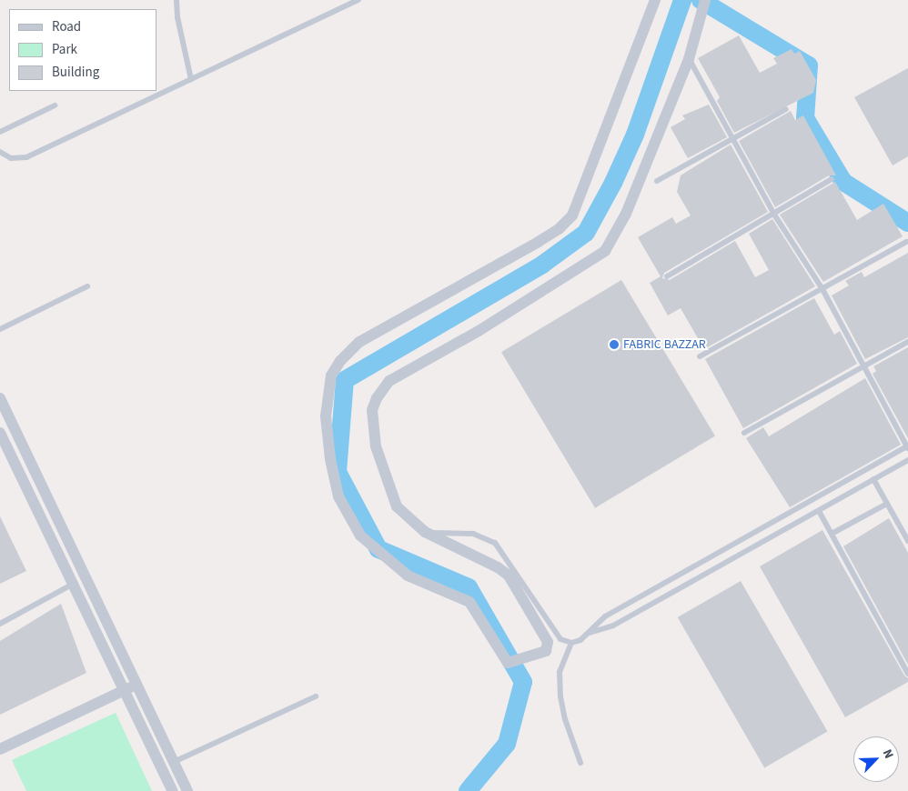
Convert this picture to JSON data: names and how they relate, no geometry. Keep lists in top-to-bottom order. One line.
{"places":["FABRIC BAZZAR"],"legend":["Road","Park","Building"],"north":"top right"}
